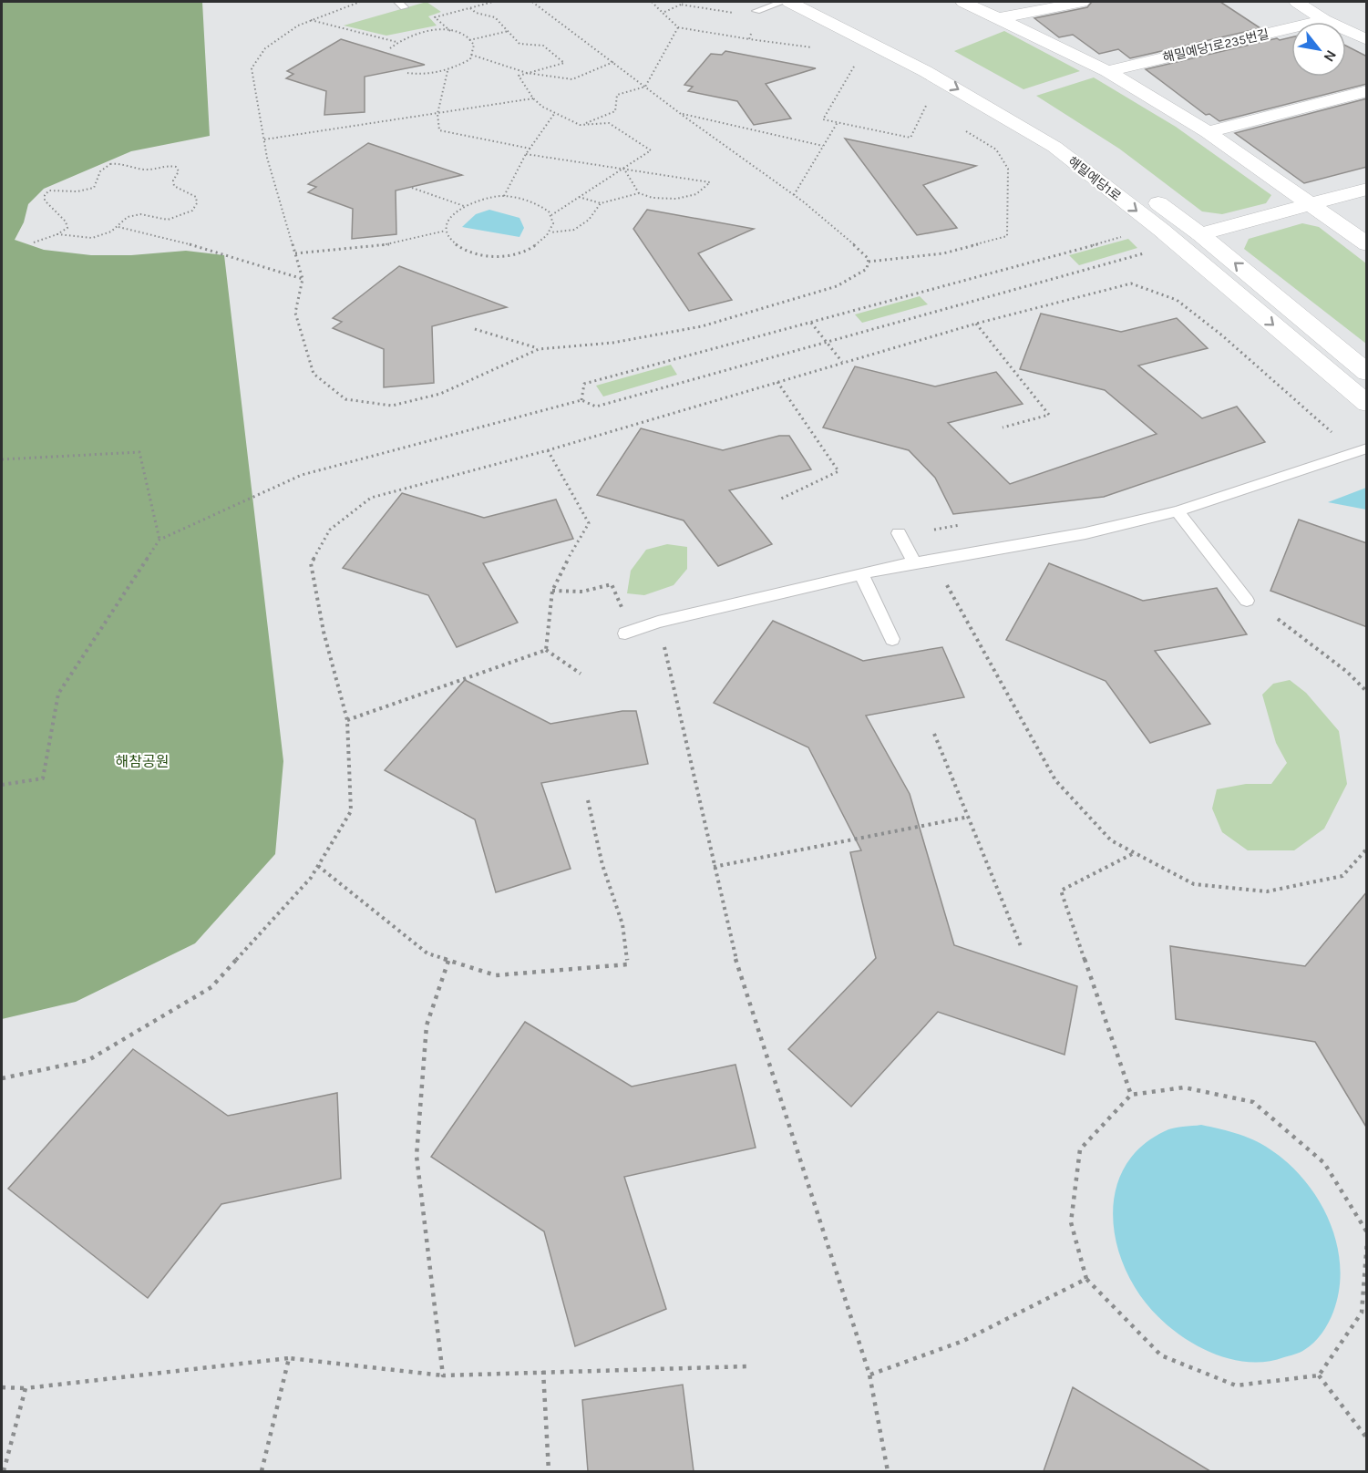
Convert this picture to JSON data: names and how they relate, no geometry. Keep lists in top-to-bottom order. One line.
{"streets":{"street":["해밀예당1로235번길","해밀예당1로"]},"parks":["해참공원"],"north":"bottom right"}
